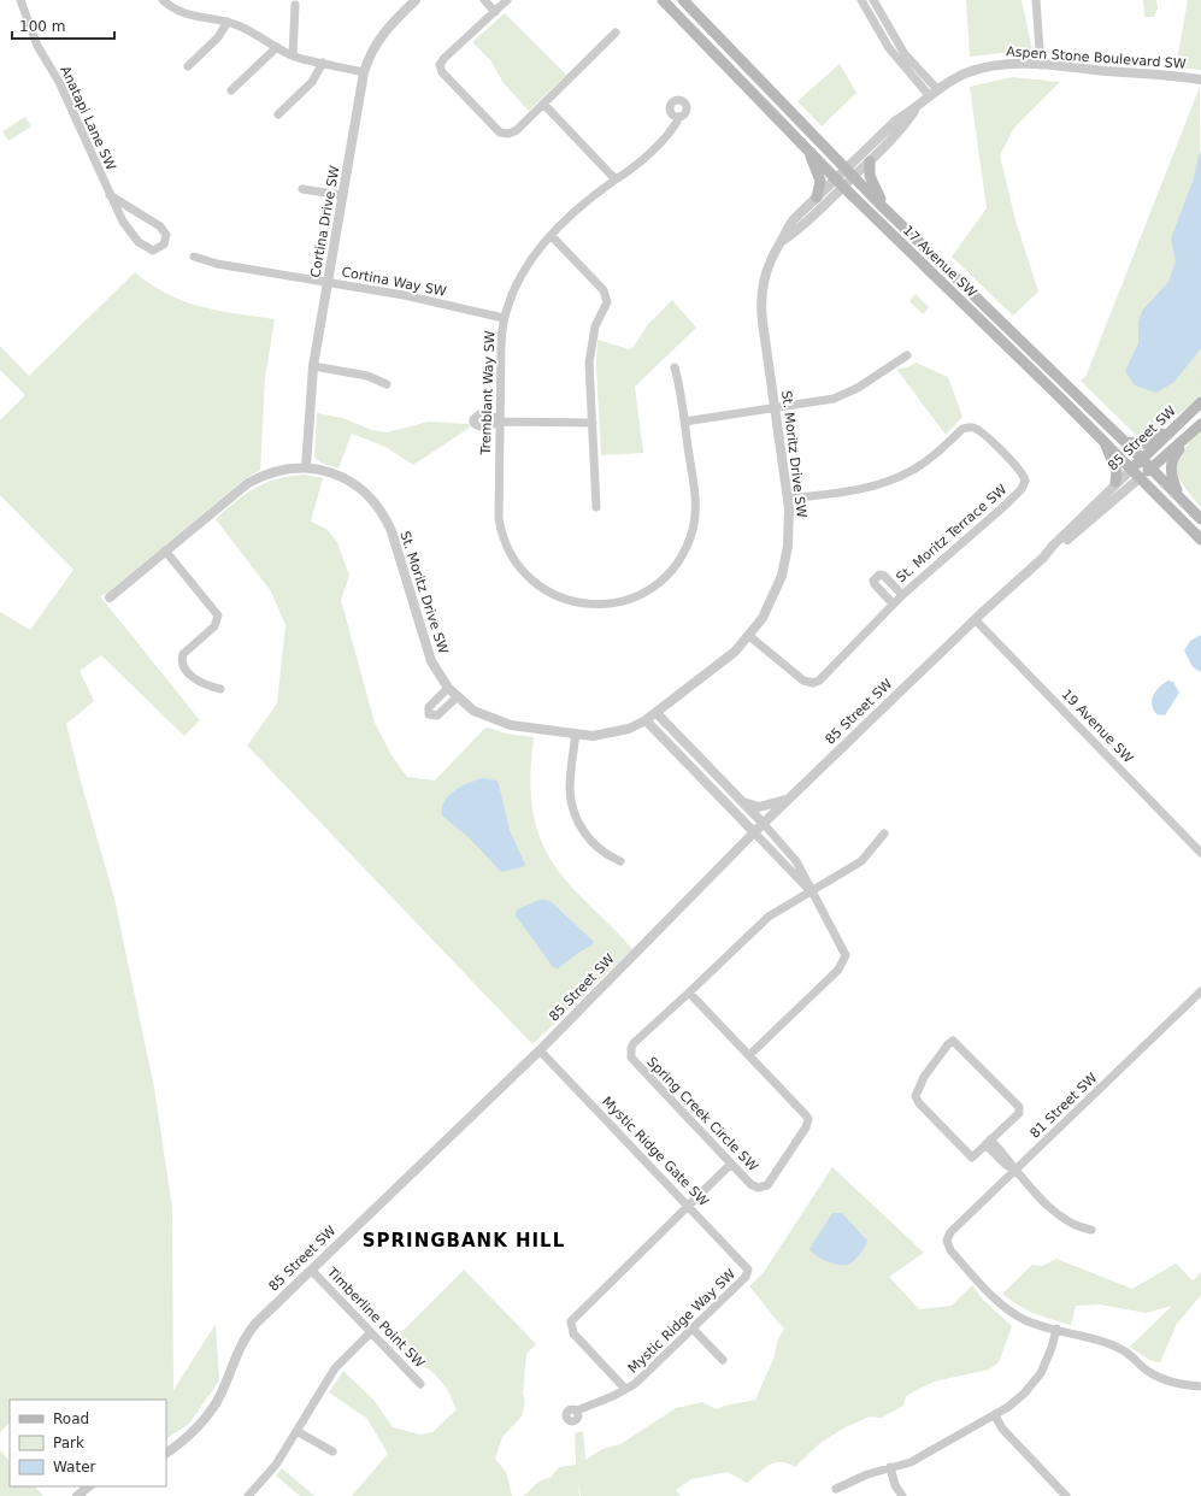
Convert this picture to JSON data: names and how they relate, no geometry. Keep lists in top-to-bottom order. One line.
{"streets":{"main road":["17 Avenue SW","85 Street SW"],"street":["Aspen Stone Boulevard SW","Anatapi Lane SW","Cortina Drive SW","Cortina Way SW","Tremblant Way SW","St. Moritz Drive SW","St. Moritz Terrace SW","19 Avenue SW","81 Street SW","Spring Creek Circle SW","Mystic Ridge Gate SW","Timberline Point SW","Mystic Ridge Way SW"]},"crossings":[["Aspen Stone Boulevard SW","17 Avenue SW"],["Aspen Stone Boulevard SW","St. Moritz Drive SW"],["Cortina Drive SW","Cortina Way SW"],["Cortina Drive SW","St. Moritz Drive SW"],["17 Avenue SW","85 Street SW"],["17 Avenue SW","St. Moritz Drive SW"],["Cortina Way SW","Tremblant Way SW"],["85 Street SW","19 Avenue SW"],["85 Street SW","Mystic Ridge Gate SW"],["85 Street SW","Timberline Point SW"],["St. Moritz Drive SW","St. Moritz Terrace SW"],["Mystic Ridge Gate SW","Mystic Ridge Way SW"]],"districts":["SPRINGBANK HILL"],"legend":["Road","Park","Water"],"scale_bar":"100 m"}
